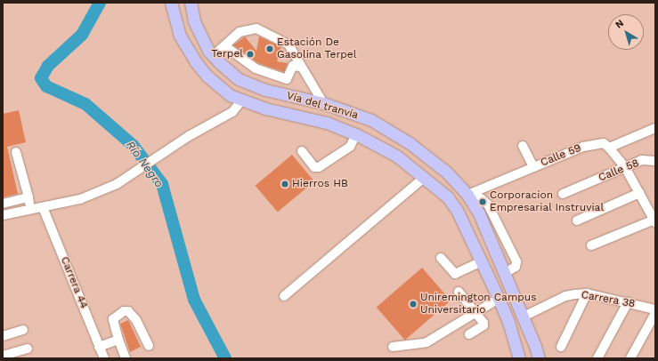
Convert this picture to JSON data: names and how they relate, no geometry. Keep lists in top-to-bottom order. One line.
{"streets":{"main road":["Vía del tranvía"],"street":["Calle 59","Calle 58","Carrera 44","Carrera 38"]},"crossings":[["Vía del tranvía","Calle 59"],["Vía del tranvía","Carrera 38"]],"water":["Río Negro"],"places":["Estación De Gasolina Terpel","Terpel","Hierros HB","Corporacion Empresarial Instruvial","Uniremington Campus Universitario"],"north":"top left"}
